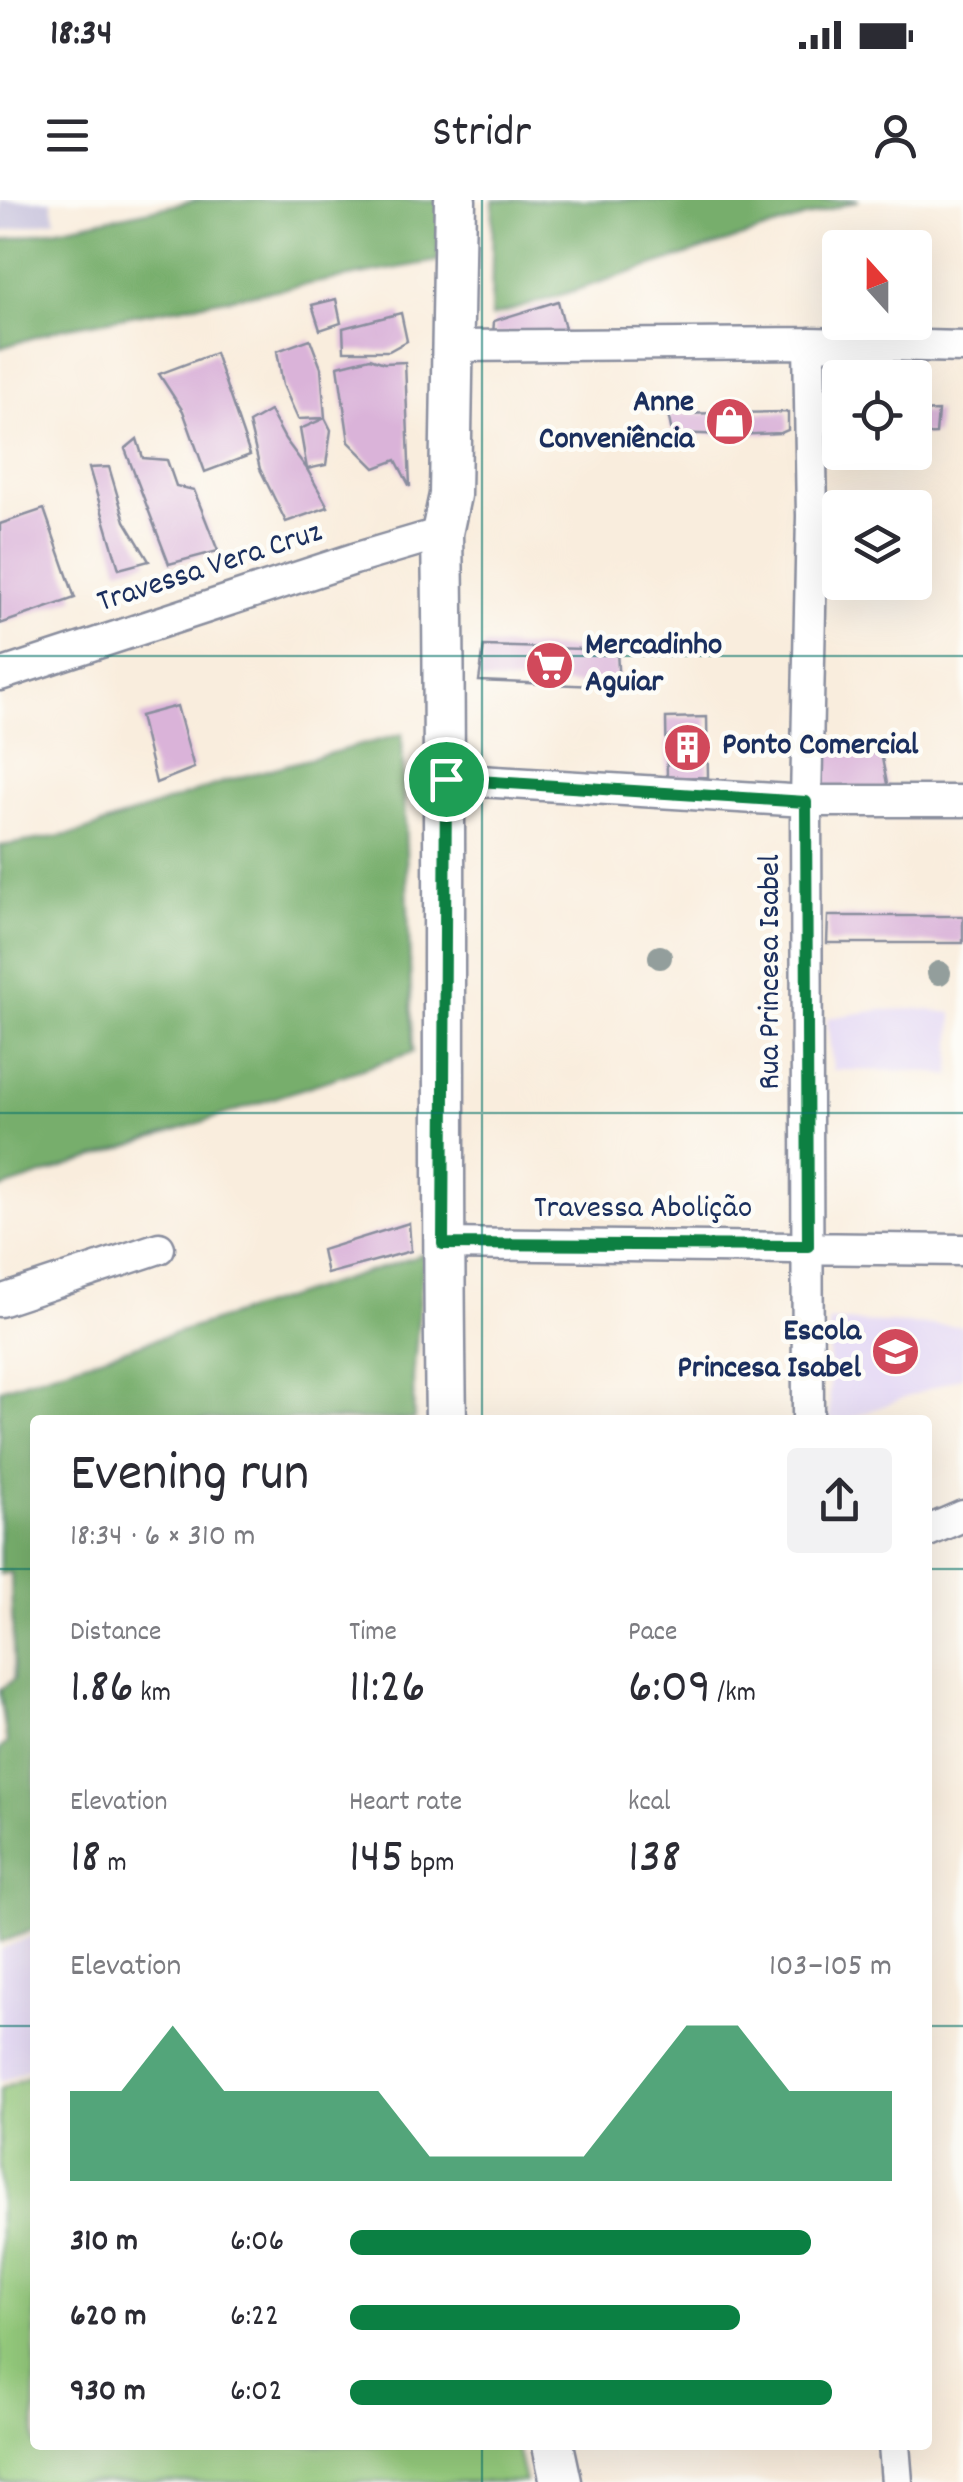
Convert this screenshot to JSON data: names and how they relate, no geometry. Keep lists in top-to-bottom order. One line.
{"streets":{"street":["Travessa Vera Cruz","Rua Princesa Isabel","Travessa Abolição"]},"crossings":[["Rua Princesa Isabel","Travessa Abolição"]],"places":{"shop":["Anne Conveniência"],"supermarket":["Mercadinho Aguiar"],"building":["Ponto Comercial"],"school or university":["Escola Princesa Isabel"]},"north":"top","page":{"status":"18:34","header":"Stridr","heading":["Evening run","18:34 · 6 × 310 m"],"stats":[["Distance","1.86 km"],["Time","11:26"],["Pace","6:09 /km"],["Elevation","18 m"],["Heart rate","145 bpm"],["kcal","138"]],"chart":["Elevation","103–105 m"],"list":[{"name":"310 m","note":"6:06"},{"name":"620 m","note":"6:22"},{"name":"930 m","note":"6:02"}]}}
